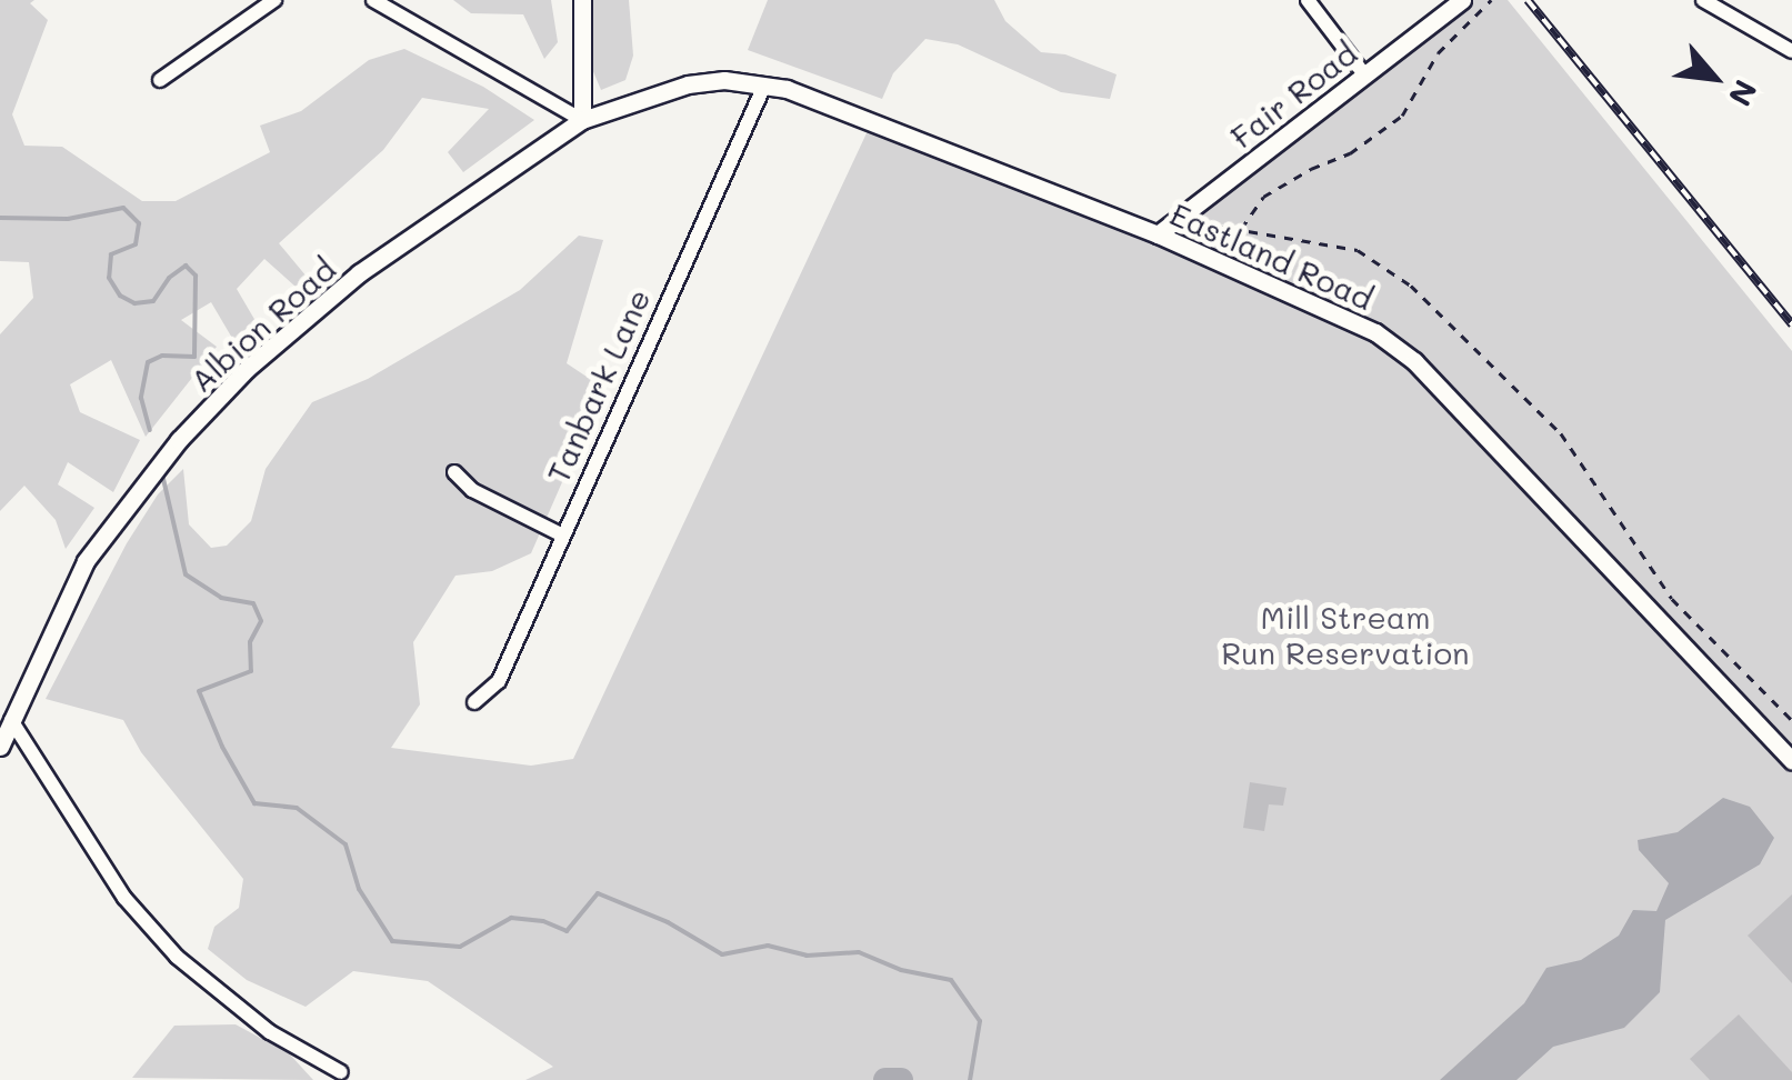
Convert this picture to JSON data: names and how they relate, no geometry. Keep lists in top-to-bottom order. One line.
{"streets":{"street":["Fair Road","Eastland Road","Albion Road","Tanbark Lane"]},"crossings":[["Fair Road","Eastland Road"],["Eastland Road","Albion Road"],["Eastland Road","Tanbark Lane"]],"parks":["Mill Stream Run Reservation"],"north":"bottom right"}
